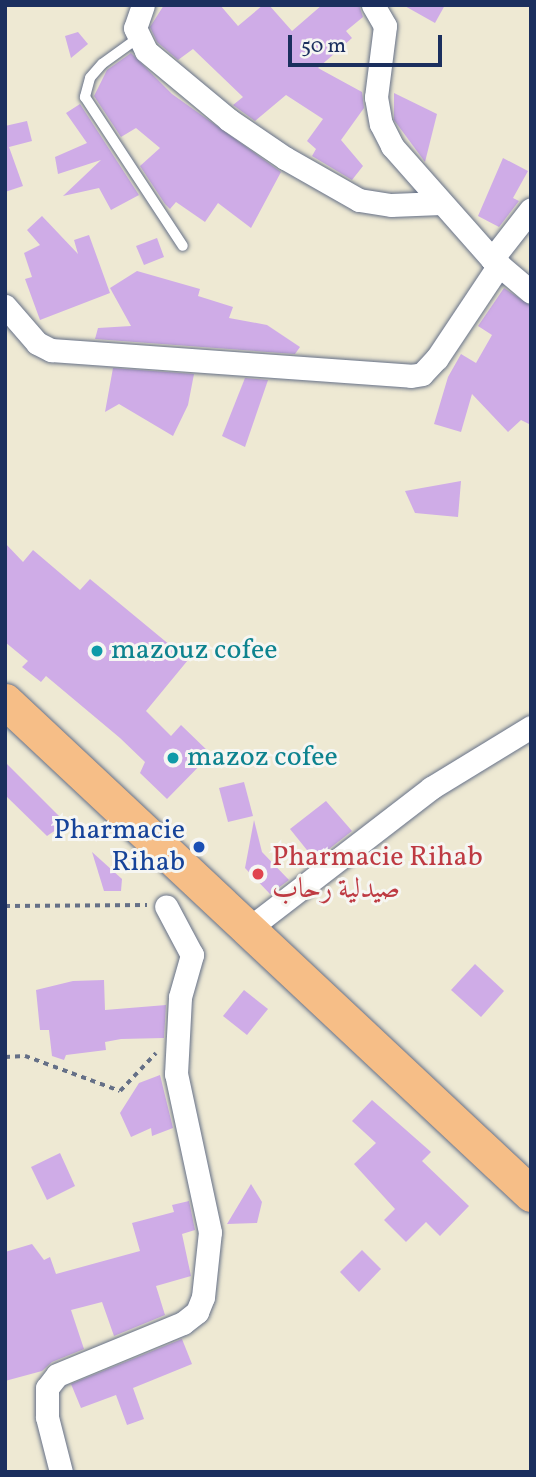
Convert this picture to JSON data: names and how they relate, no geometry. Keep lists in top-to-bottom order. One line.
{"places":["mazouz cofee","mazoz cofee","Pharmacie Rihab","Pharmacie Rihab صيدلية رحاب"],"scale_bar":"50 m"}
